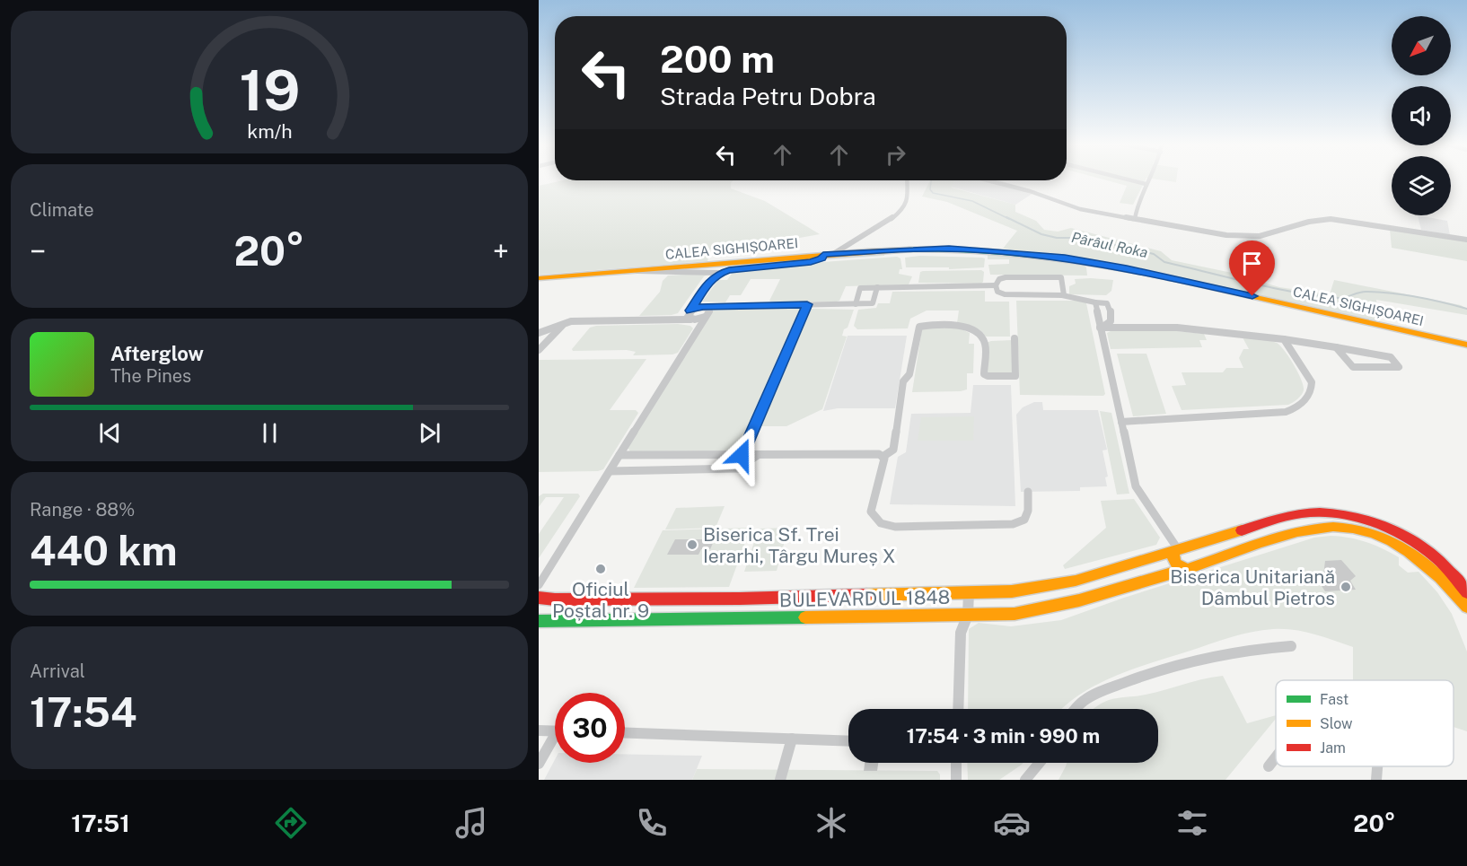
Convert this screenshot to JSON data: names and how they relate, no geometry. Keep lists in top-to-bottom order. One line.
{"streets":{"street":["CALEA SIGHIȘOAREI","BULEVARDUL 1848"]},"water":["Pârâul Roka"],"places":["Biserica Sf. Trei Ierarhi, Târgu Mureș X","Oficiul Poștal nr. 9","Biserica Unitariană Dâmbul Pietros"],"legend":["Fast","Slow","Jam"],"north":"bottom left","page":{"turn":["200 m","Strada Petru Dobra"],"tile":["Climate",["Range · 88%","440 km"],["Arrival","17:54"]],"heat":["−","20°","+"],"song":["Afterglow","The Pines"],"limit":"30","trip":"17:54 · 3 min · 990 m","tabs":["17:51","20°"],"gauge":["19","km/h"]}}
